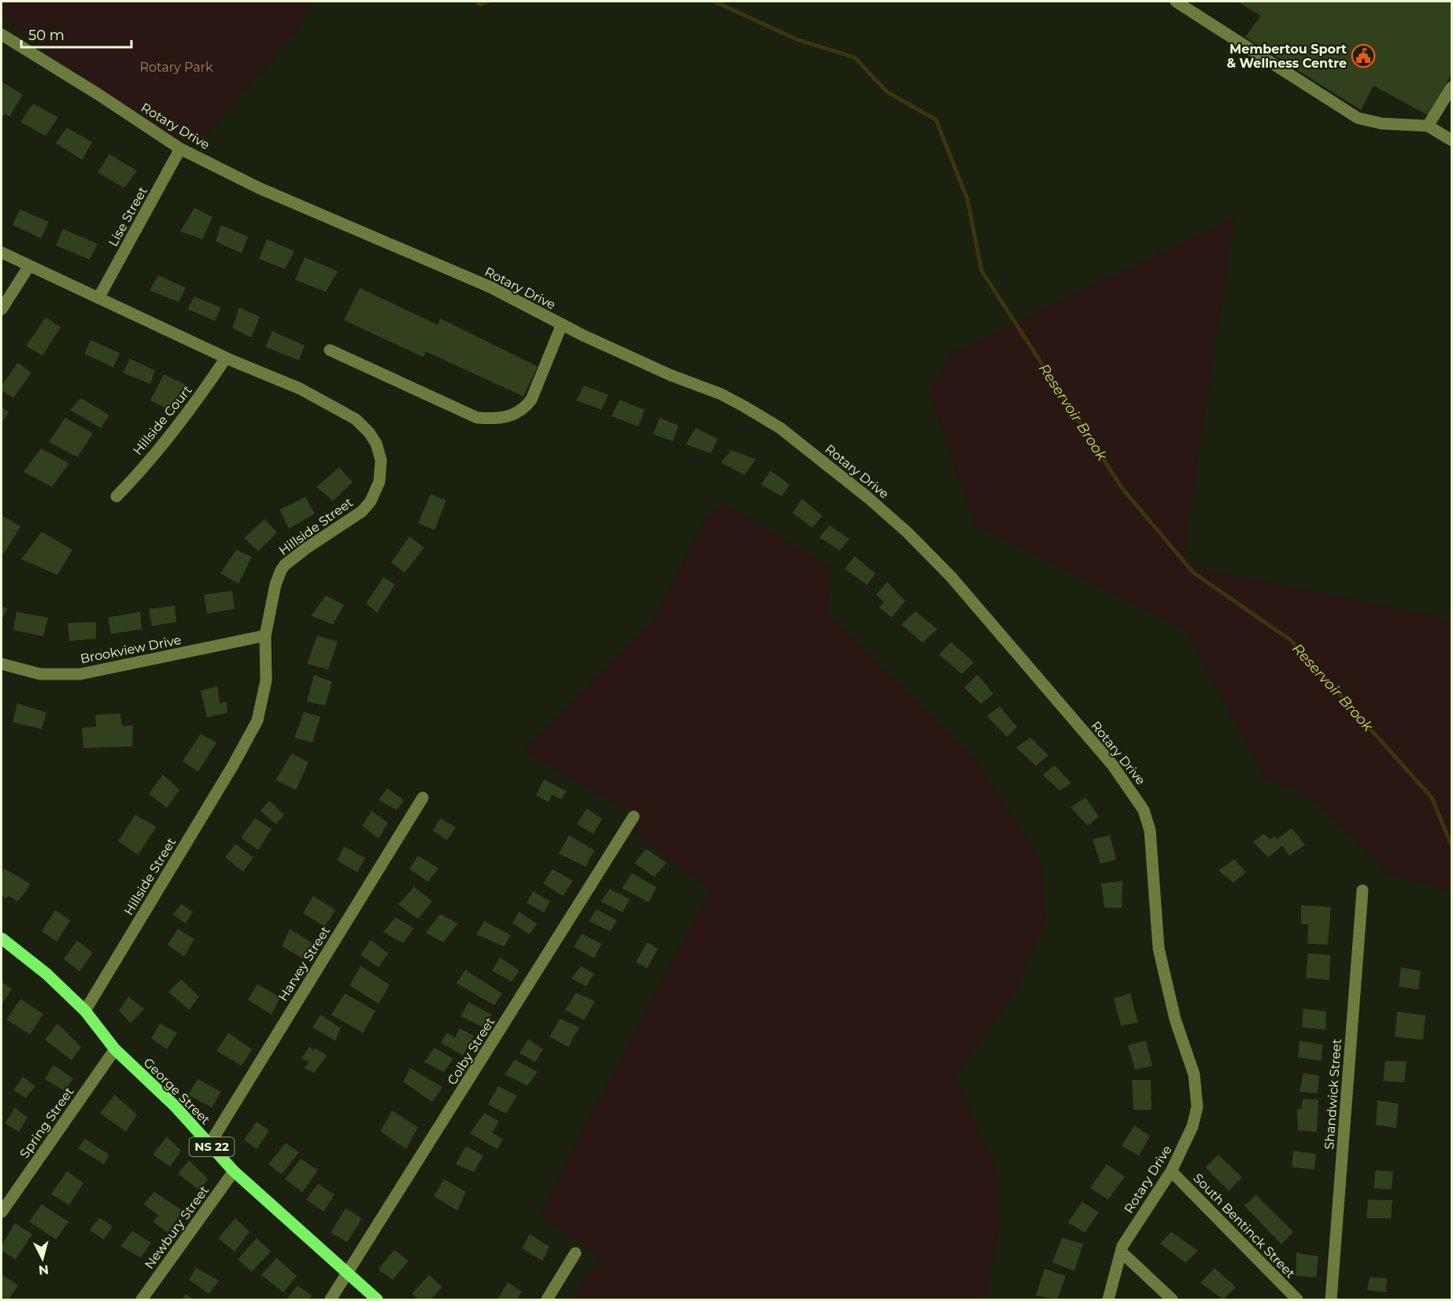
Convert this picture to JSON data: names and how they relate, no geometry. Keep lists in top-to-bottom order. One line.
{"streets":{"main road":["George Street","NS 22"],"street":["Rotary Drive","Lise Street","Hillside Court","Hillside Street","Brookview Drive","Harvey Street","Colby Street","Shandwick Street","Spring Street","South Bentinck Street","Newbury Street"]},"crossings":[["Rotary Drive","Lise Street"],["Rotary Drive","South Bentinck Street"],["Lise Street","Hillside Street"],["Hillside Court","Hillside Street"],["Hillside Street","Brookview Drive"],["Hillside Street","George Street"],["Harvey Street","George Street"],["Colby Street","George Street"],["George Street","Spring Street"],["George Street","Newbury Street"]],"water":["Reservoir Brook"],"parks":["Rotary Park"],"places":{"public building":["Membertou Sport & Wellness Centre"]},"scale_bar":"50 m","north":"bottom"}
